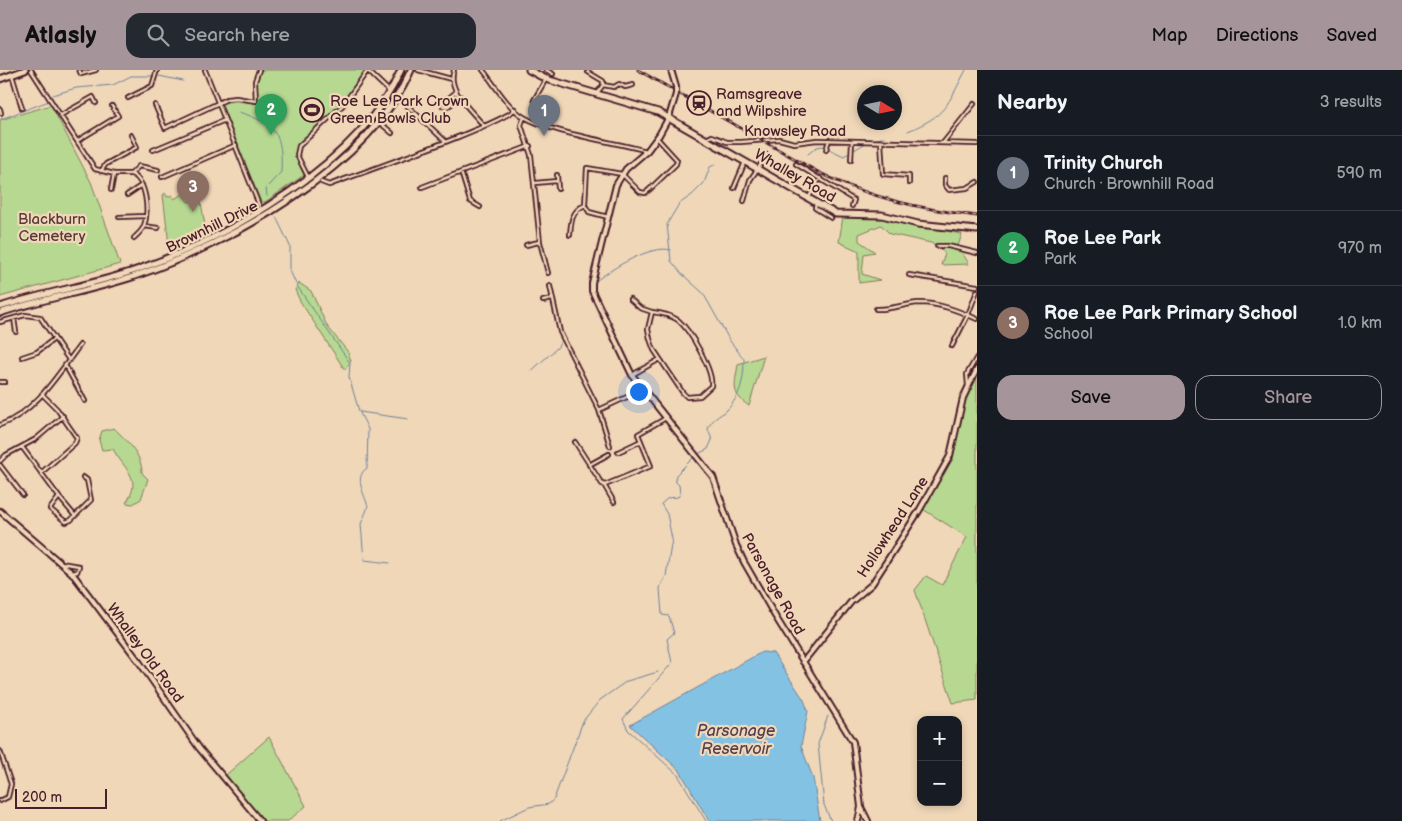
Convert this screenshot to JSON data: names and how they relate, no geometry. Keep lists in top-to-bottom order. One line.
{"streets":{"highway":["Whalley Road","Brownhill Drive"],"street":["Knowsley Road","Hollowhead Lane","Parsonage Road","Whalley Old Road"]},"crossings":[["Knowsley Road","Whalley Road"],["Whalley Road","Parsonage Road"],["Hollowhead Lane","Parsonage Road"]],"water":["Parsonage Reservoir"],"parks":["Blackburn Cemetery"],"places":{"station":["Ramsgreave and Wilpshire"],"sports":["Roe Lee Park Crown Green Bowls Club"]},"scale_bar":"200 m","north":"right","page":{"header":"Atlasly","search":"Search here","nav":["Map","Directions","Saved"],"heading":["Nearby","3 results"],"pins":["2","1","3"],"list":[{"mark":"1","name":"Trinity Church","note":"Church · Brownhill Road","value":"590 m"},{"mark":"2","name":"Roe Lee Park","note":"Park","value":"970 m"},{"mark":"3","name":"Roe Lee Park Primary School","note":"School","value":"1.0 km"}],"buttons":["Save","Share"],"map_buttons":["+","−"],"scale":"200 m"}}
